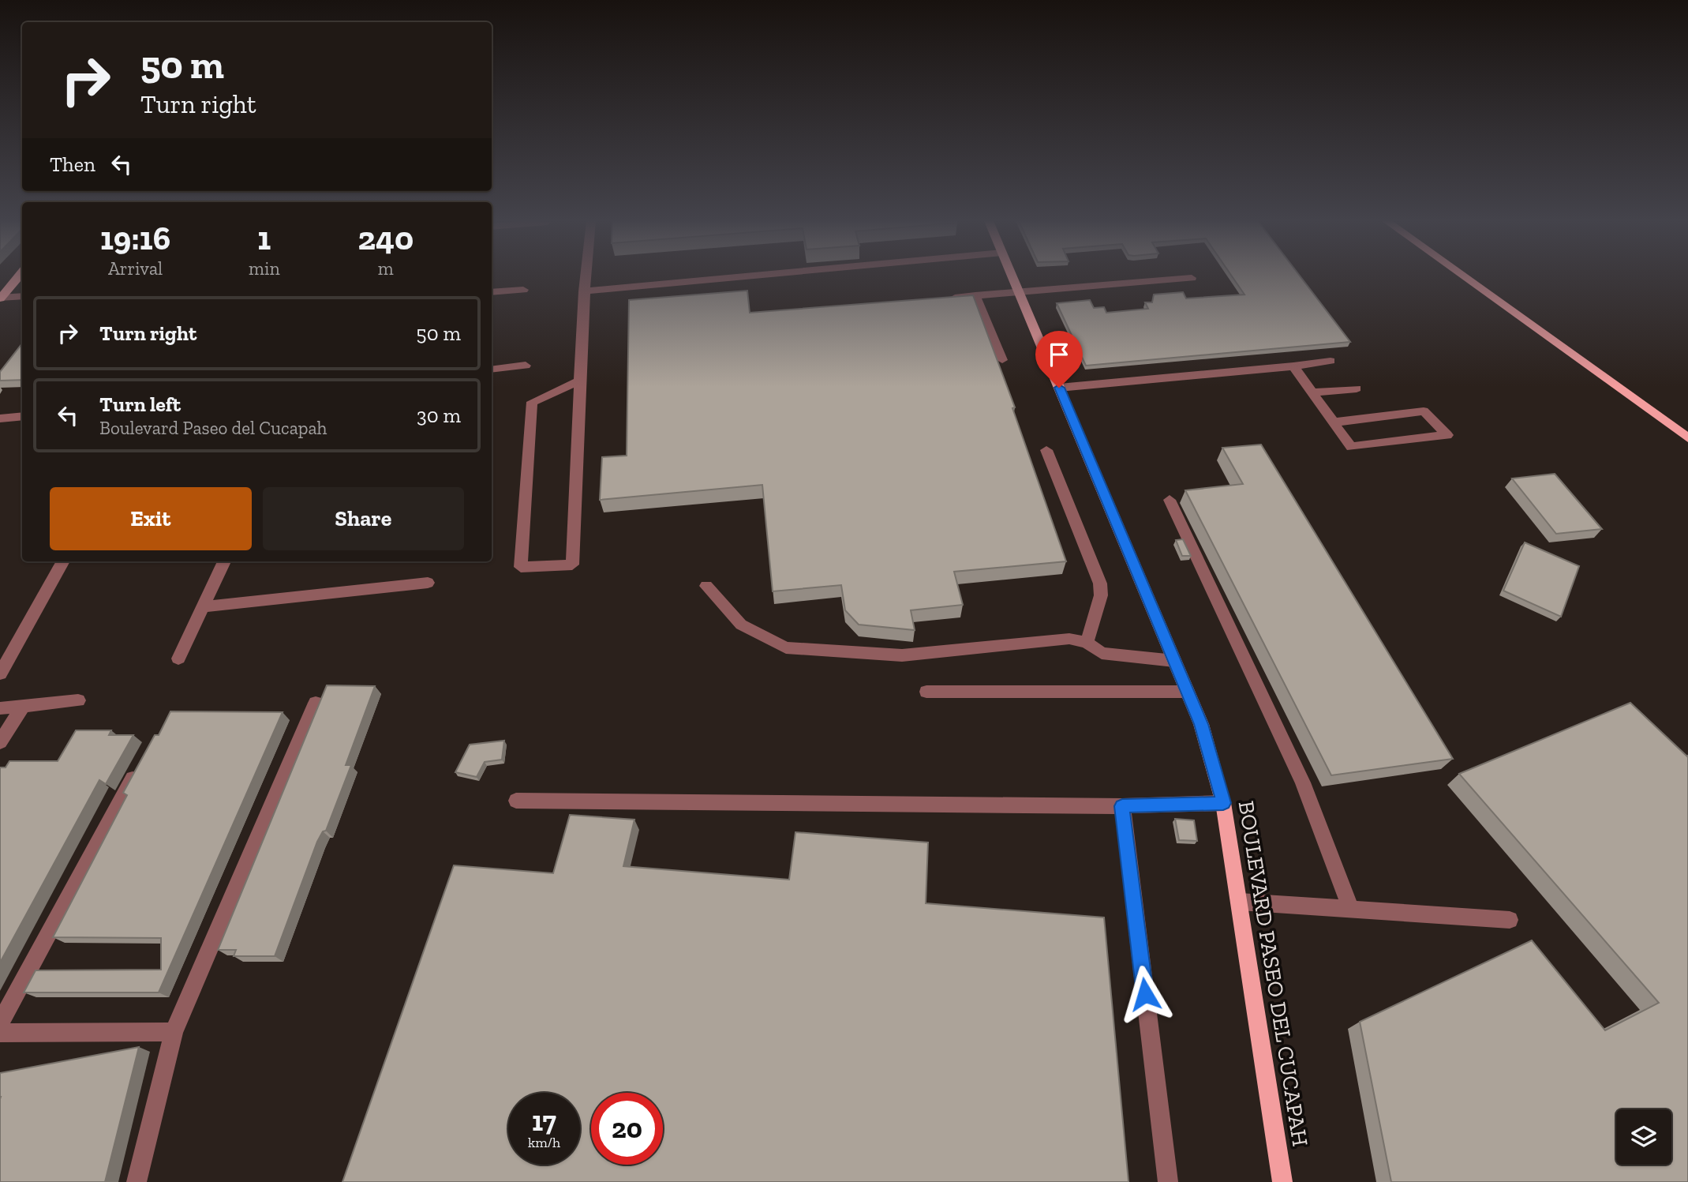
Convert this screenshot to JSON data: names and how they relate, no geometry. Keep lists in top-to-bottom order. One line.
{"streets":{"main road":["BOULEVARD PASEO DEL CUCAPAH"]},"page":{"turn":["50 m","Turn right"],"then":"Then","eta":["19:16","Arrival","1","min","240","m"],"list":[{"name":"Turn right","value":"50 m"},{"name":"Turn left","note":"Boulevard Paseo del Cucapah","value":"30 m"}],"buttons":["Exit","Share"],"speed":"17 km/h","limit":"20"}}
